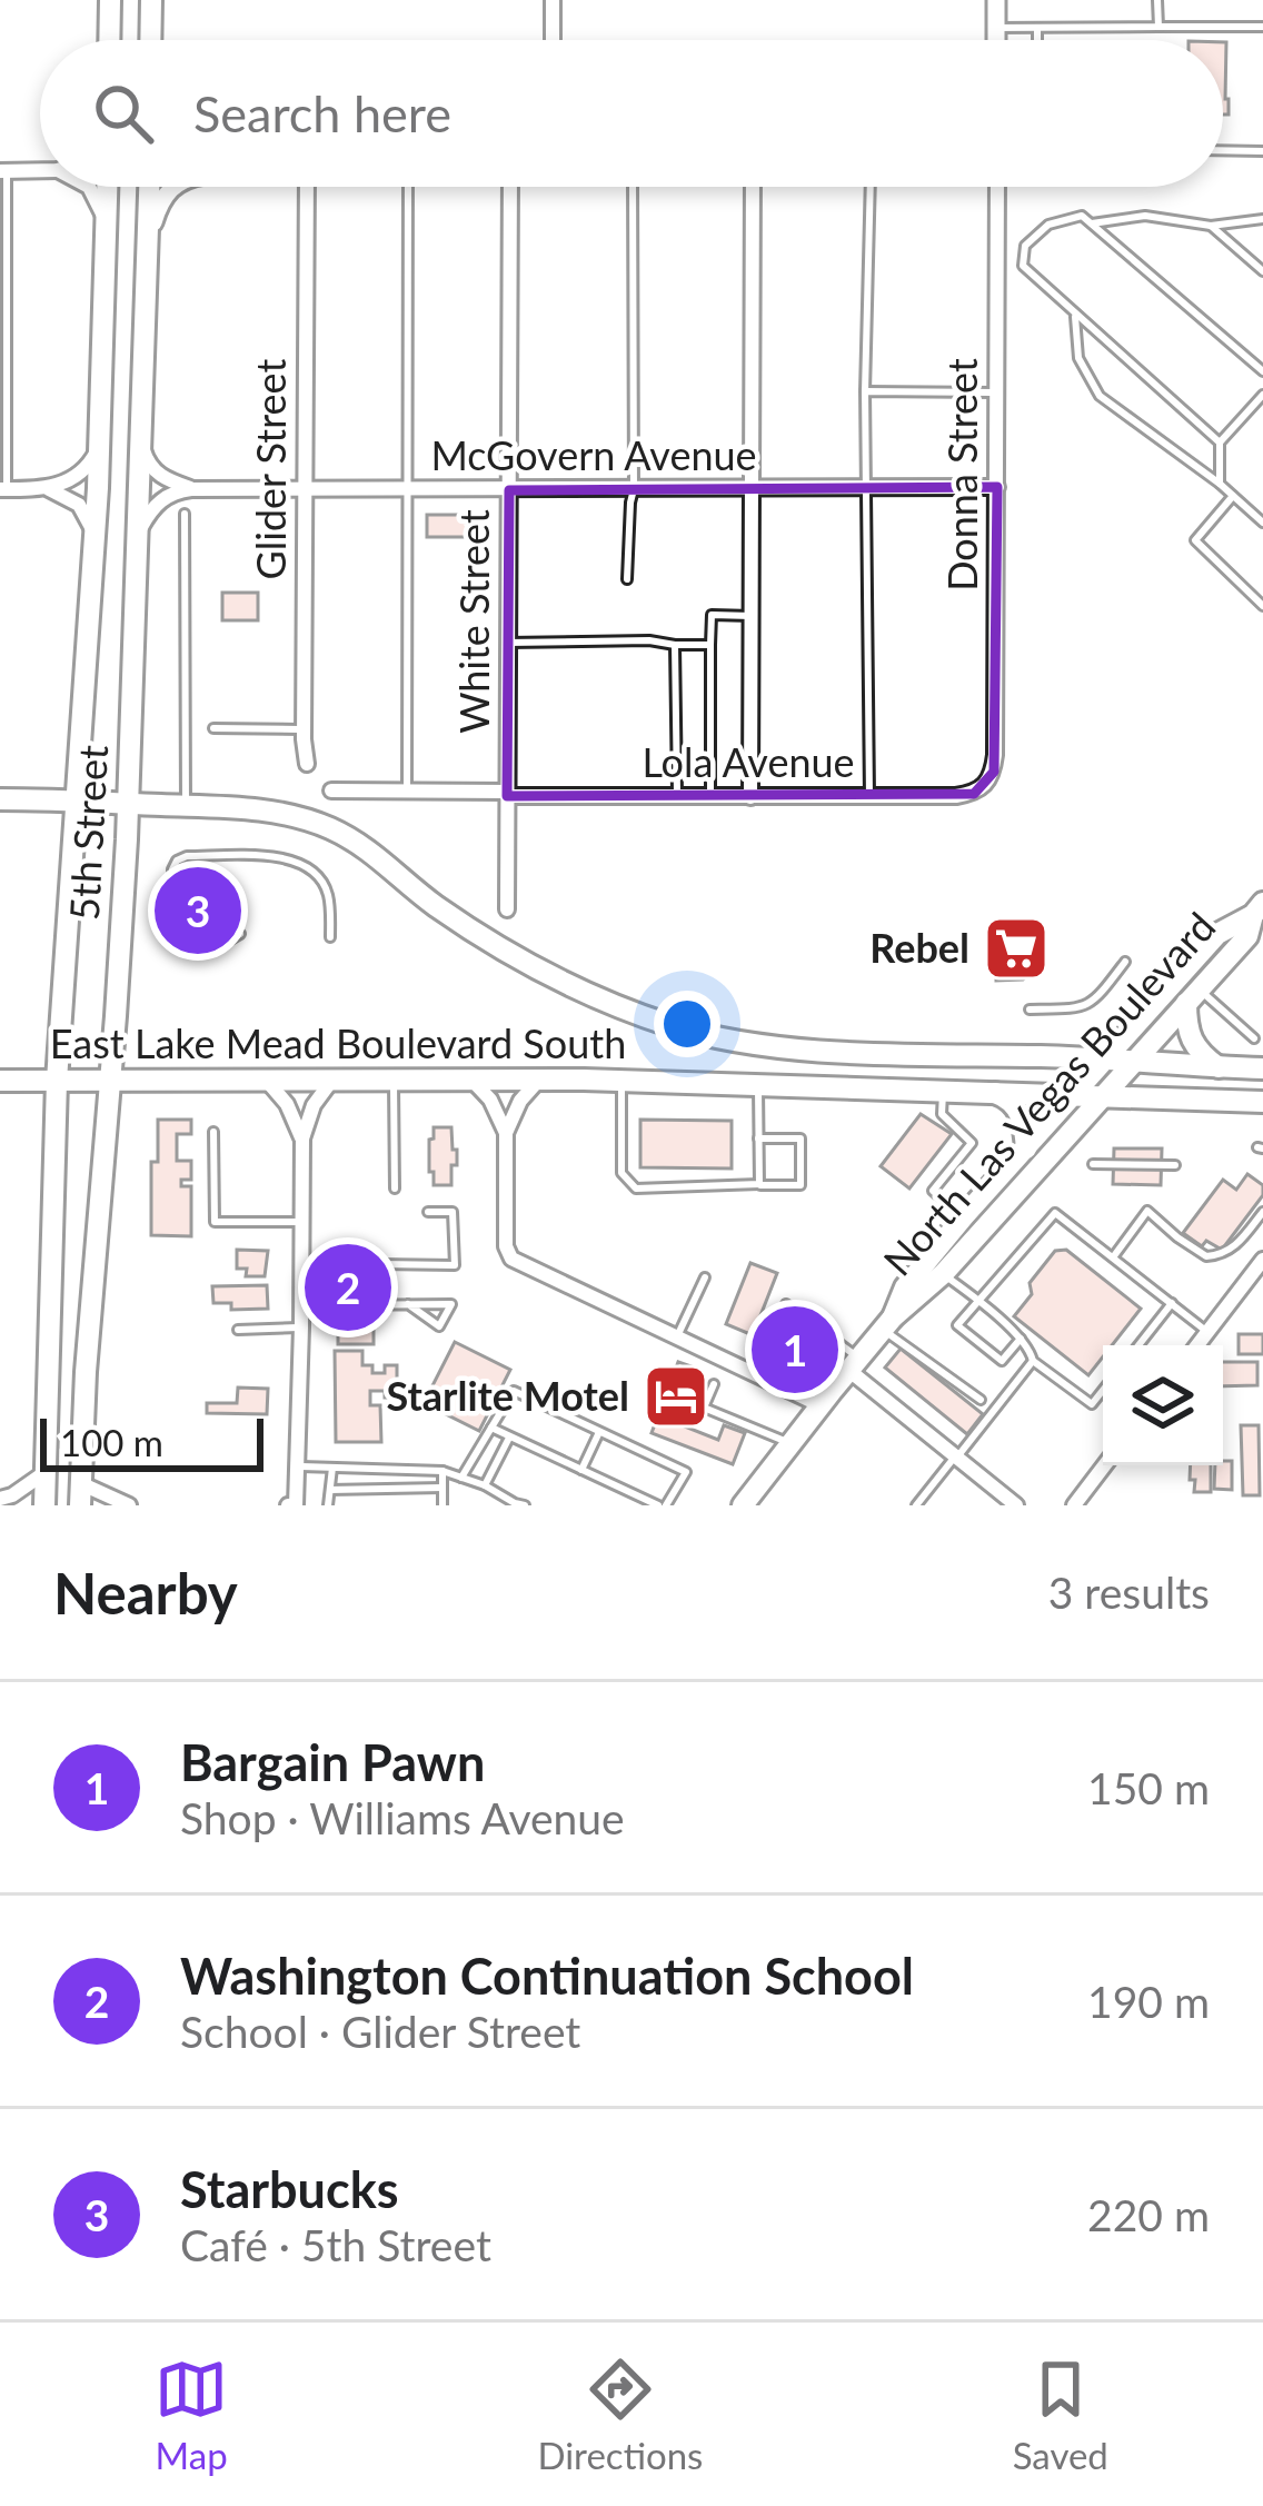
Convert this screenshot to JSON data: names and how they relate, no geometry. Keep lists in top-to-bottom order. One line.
{"streets":{"main road":["5th Street","East Lake Mead Boulevard South","North Las Vegas Boulevard"],"street":["McGovern Avenue","Glider Street","Donna Street","White Street","Lola Avenue"]},"crossings":[["McGovern Avenue","Glider Street"],["McGovern Avenue","Donna Street"],["McGovern Avenue","White Street"],["Donna Street","Lola Avenue"],["White Street","Lola Avenue"],["5th Street","East Lake Mead Boulevard South"],["East Lake Mead Boulevard South","North Las Vegas Boulevard"]],"places":{"supermarket":["Rebel"],"hotel":["Starlite Motel"]},"scale_bar":"100 m","page":{"search":"Search here","pins":["3","2","1"],"scale":"100 m","heading":["Nearby","3 results"],"list":[{"mark":"1","name":"Bargain Pawn","note":"Shop · Williams Avenue","value":"150 m"},{"mark":"2","name":"Washington Continuation School","note":"School · Glider Street","value":"190 m"},{"mark":"3","name":"Starbucks","note":"Café · 5th Street","value":"220 m"}],"nav":["Map","Directions","Saved"]}}
